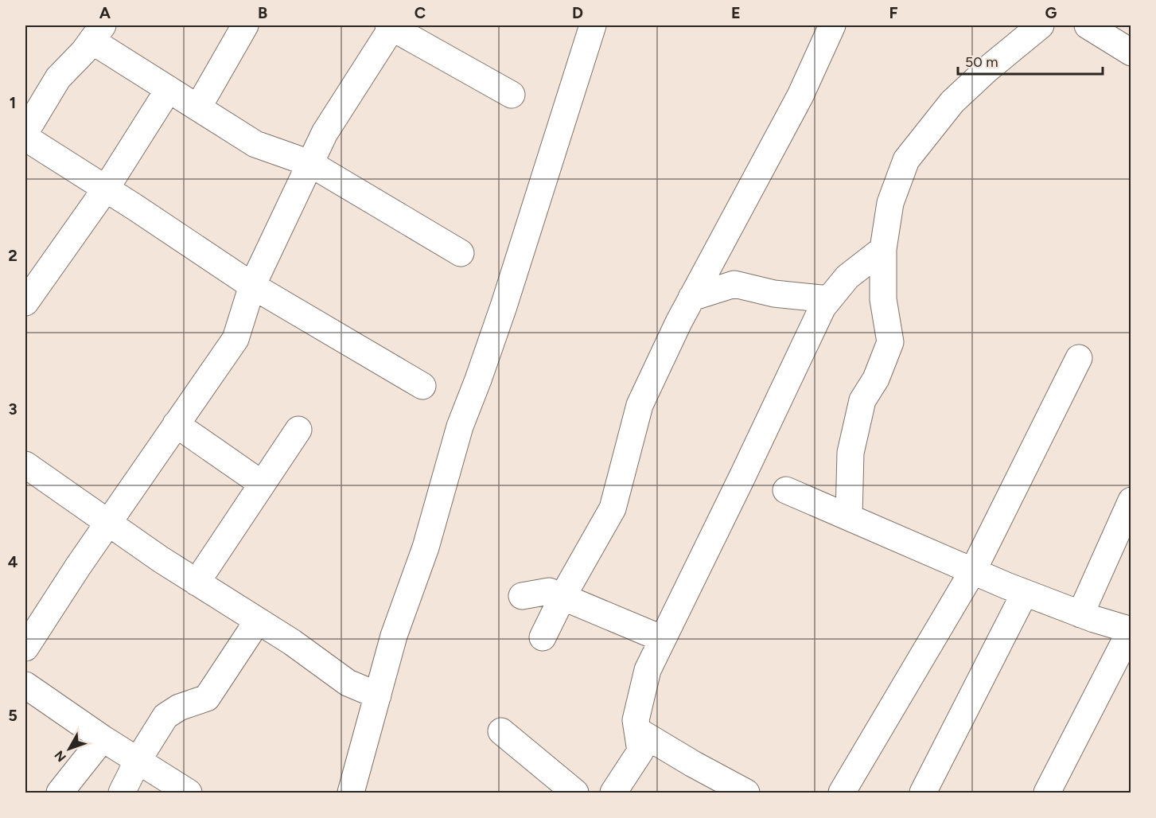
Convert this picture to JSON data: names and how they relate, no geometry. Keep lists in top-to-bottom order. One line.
{"scale_bar":"50 m","north":"bottom left","grid":{"columns":["A","B","C","D","E","F","G"],"rows":["1","2","3","4","5"]}}
